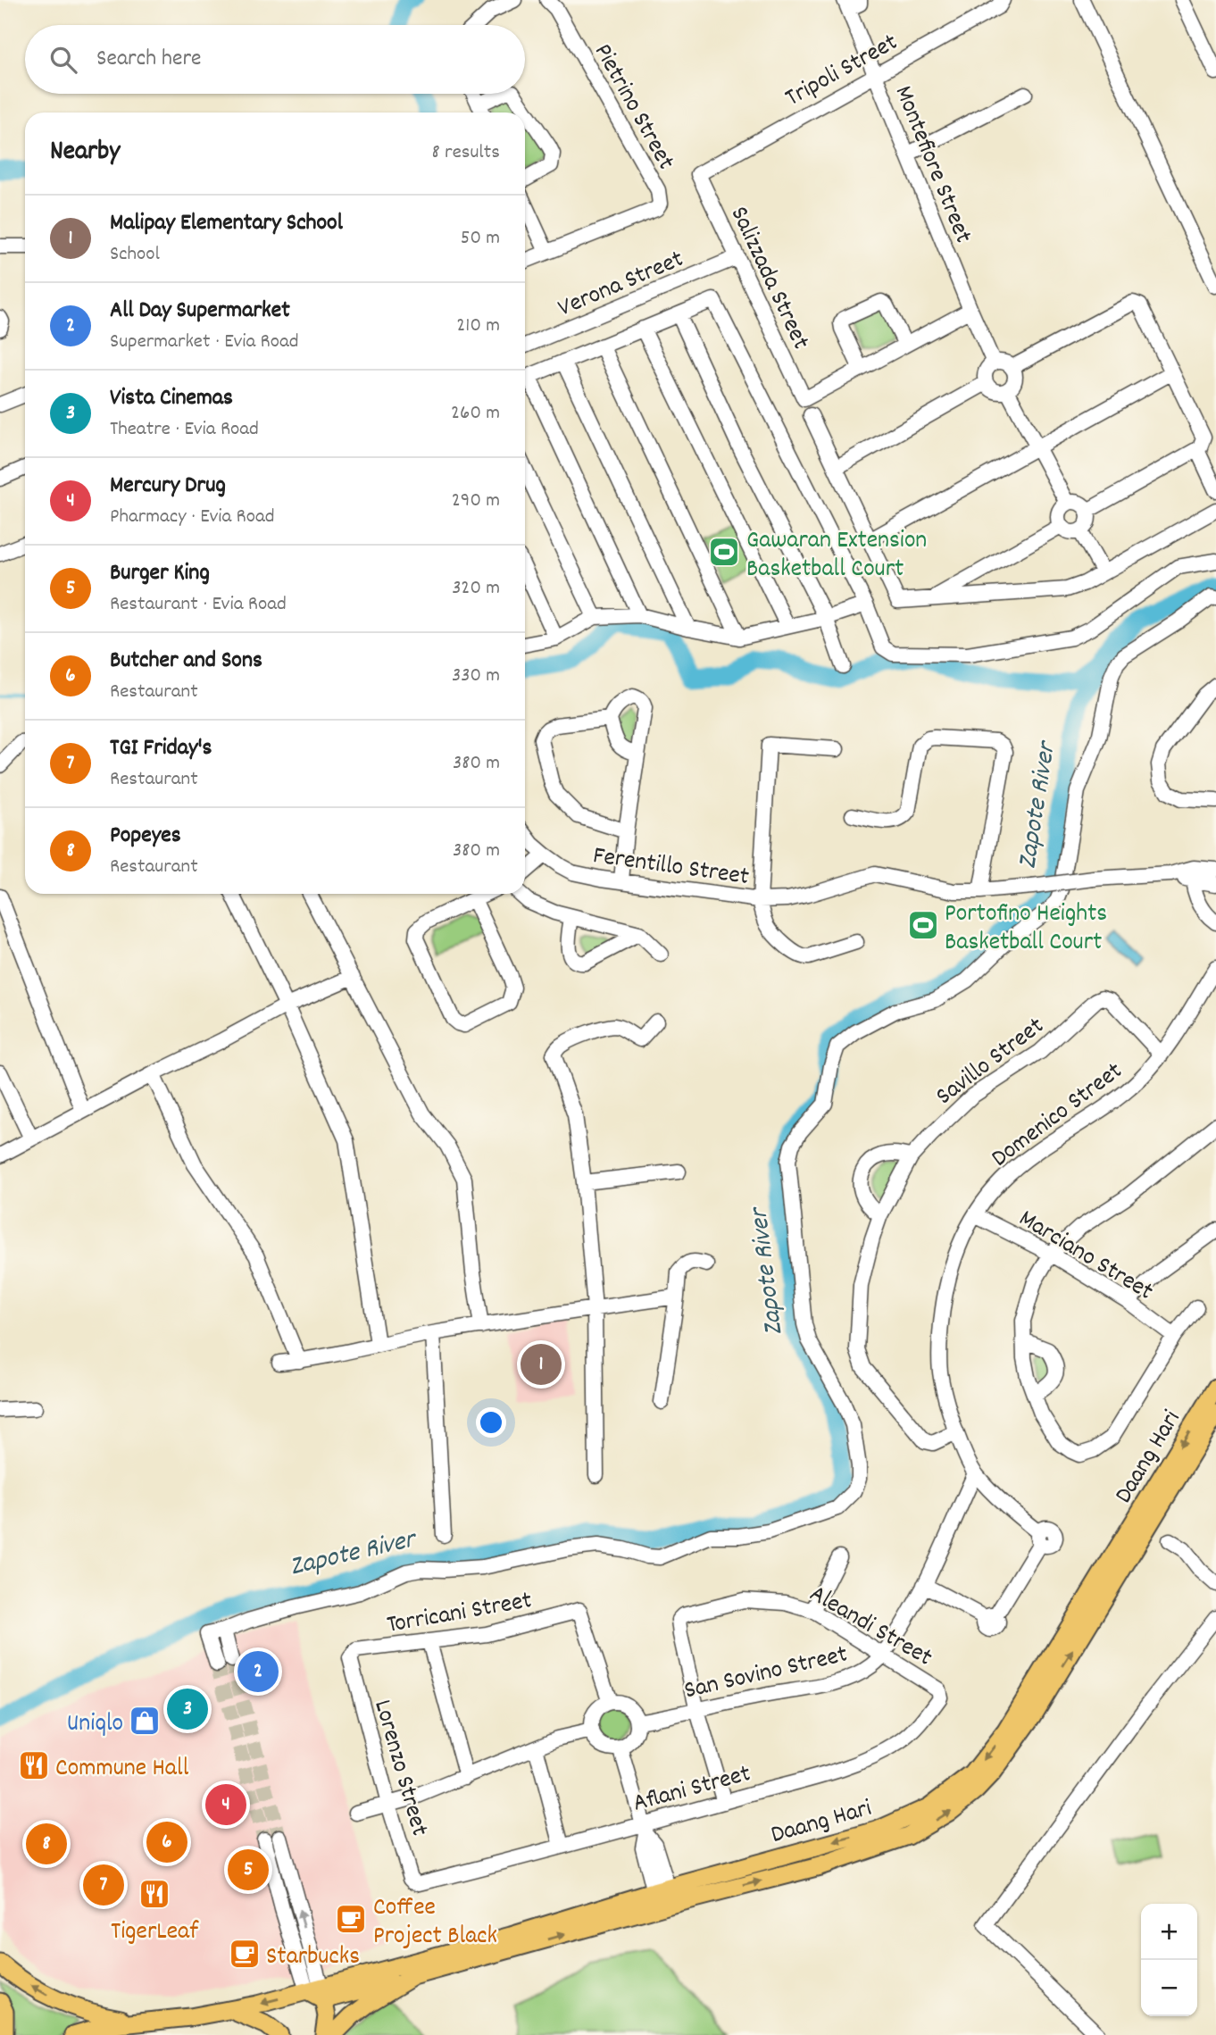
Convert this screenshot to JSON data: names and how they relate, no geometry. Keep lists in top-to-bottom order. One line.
{"streets":{"main road":["Daang Hari"],"street":["Tripoli Street","Pietrino Street","Montefiore Street","Salizzada Street","Verona Street","Ferentillo Street","Savillo Street","Domenico Street","Marciano Street","Torricani Street","Aleandi Street","San Sovino Street","Lorenzo Street","Aflani Street"]},"crossings":[["Tripoli Street","Montefiore Street"],["Tripoli Street","Salizzada Street"],["Salizzada Street","Verona Street"],["Savillo Street","Domenico Street"],["Domenico Street","Marciano Street"],["Domenico Street","San Sovino Street"],["Torricani Street","San Sovino Street"],["Torricani Street","Lorenzo Street"],["Aleandi Street","San Sovino Street"],["Aleandi Street","Aflani Street"],["Lorenzo Street","Aflani Street"]],"water":["Zapote River"],"places":{"sports":["Gawaran Extension Basketball Court","Portofino Heights Basketball Court"],"shop":["Uniqlo"],"restaurant":["Commune Hall","TigerLeaf"],"cafe":["Coffee Project Black","Starbucks"]},"page":{"search":"Search here","heading":["Nearby","8 results"],"list":[{"mark":"1","name":"Malipay Elementary School","note":"School","value":"50 m"},{"mark":"2","name":"All Day Supermarket","note":"Supermarket · Evia Road","value":"210 m"},{"mark":"3","name":"Vista Cinemas","note":"Theatre · Evia Road","value":"260 m"},{"mark":"4","name":"Mercury Drug","note":"Pharmacy · Evia Road","value":"290 m"},{"mark":"5","name":"Burger King","note":"Restaurant · Evia Road","value":"320 m"},{"mark":"6","name":"Butcher and Sons","note":"Restaurant","value":"330 m"},{"mark":"7","name":"TGI Friday's","note":"Restaurant","value":"380 m"},{"mark":"8","name":"Popeyes","note":"Restaurant","value":"380 m"}],"pins":["1","2","3","4","6","8","5","7"],"map_buttons":["+","−"]}}
